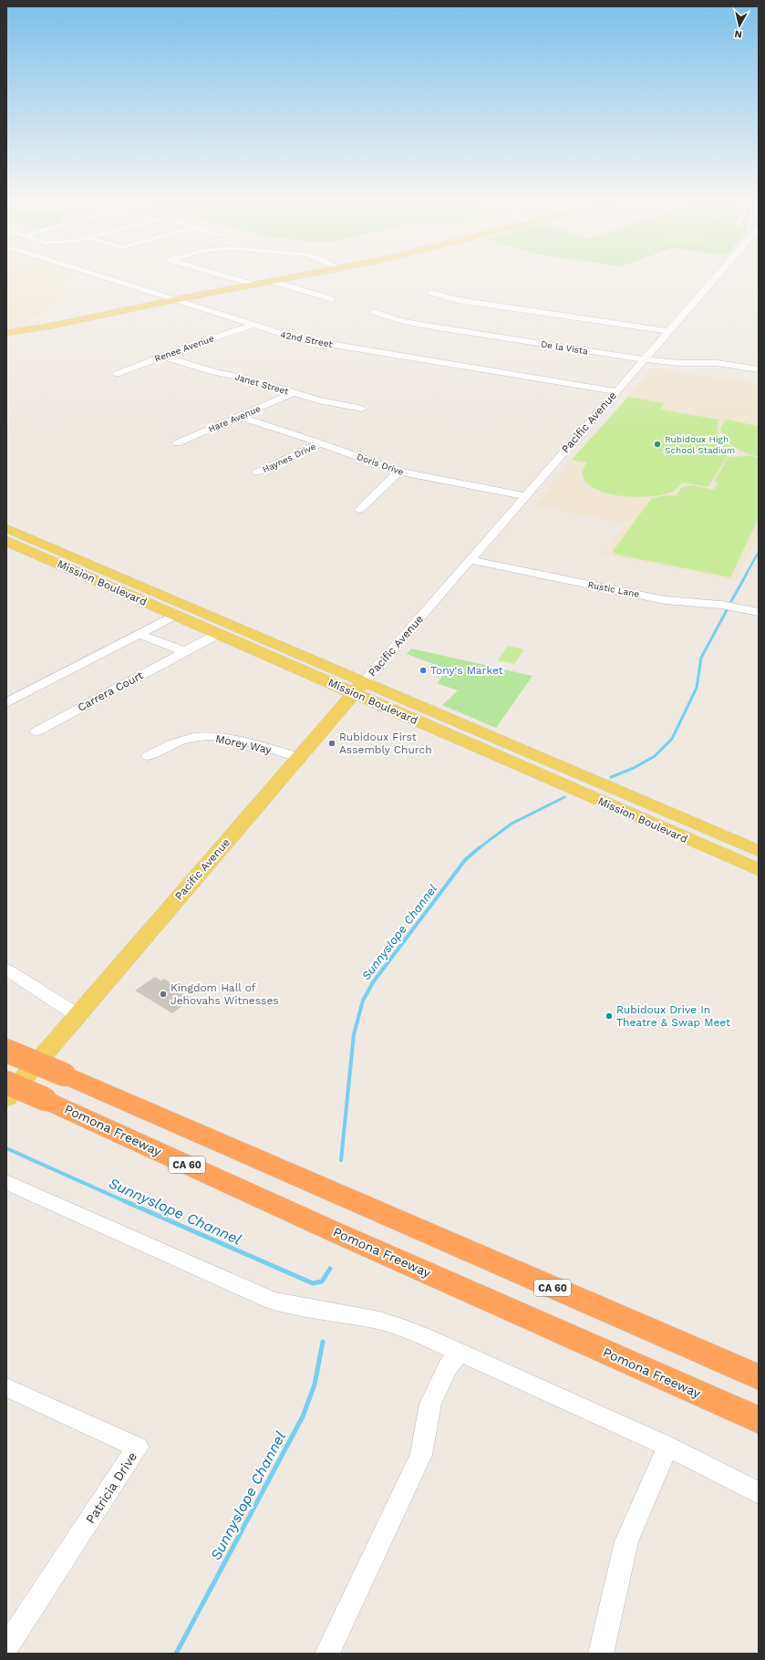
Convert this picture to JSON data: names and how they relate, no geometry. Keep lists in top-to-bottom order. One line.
{"streets":{"highway":["Pomona Freeway","CA 60"],"main road":["Pacific Avenue","Mission Boulevard"],"street":["42nd Street","De la Vista","Renee Avenue","Janet Street","Hare Avenue","Haynes Drive","Doris Drive","Rustic Lane","Carrera Court","Morey Way","Patricia Drive"]},"crossings":[["42nd Street","Renee Avenue"],["42nd Street","Pacific Avenue"],["De la Vista","Pacific Avenue"],["Renee Avenue","Janet Street"],["Janet Street","Hare Avenue"],["Hare Avenue","Doris Drive"],["Pacific Avenue","Doris Drive"],["Pacific Avenue","Mission Boulevard"],["Pacific Avenue","Rustic Lane"],["Pacific Avenue","Morey Way"],["Haynes Drive","Doris Drive"],["Mission Boulevard","Carrera Court"]],"water":["Sunnyslope Channel"],"places":["Rubidoux High School Stadium","Tony's Market","Rubidoux First Assembly Church","Kingdom Hall of Jehovahs Witnesses","Rubidoux Drive In Theatre & Swap Meet"],"north":"bottom"}
